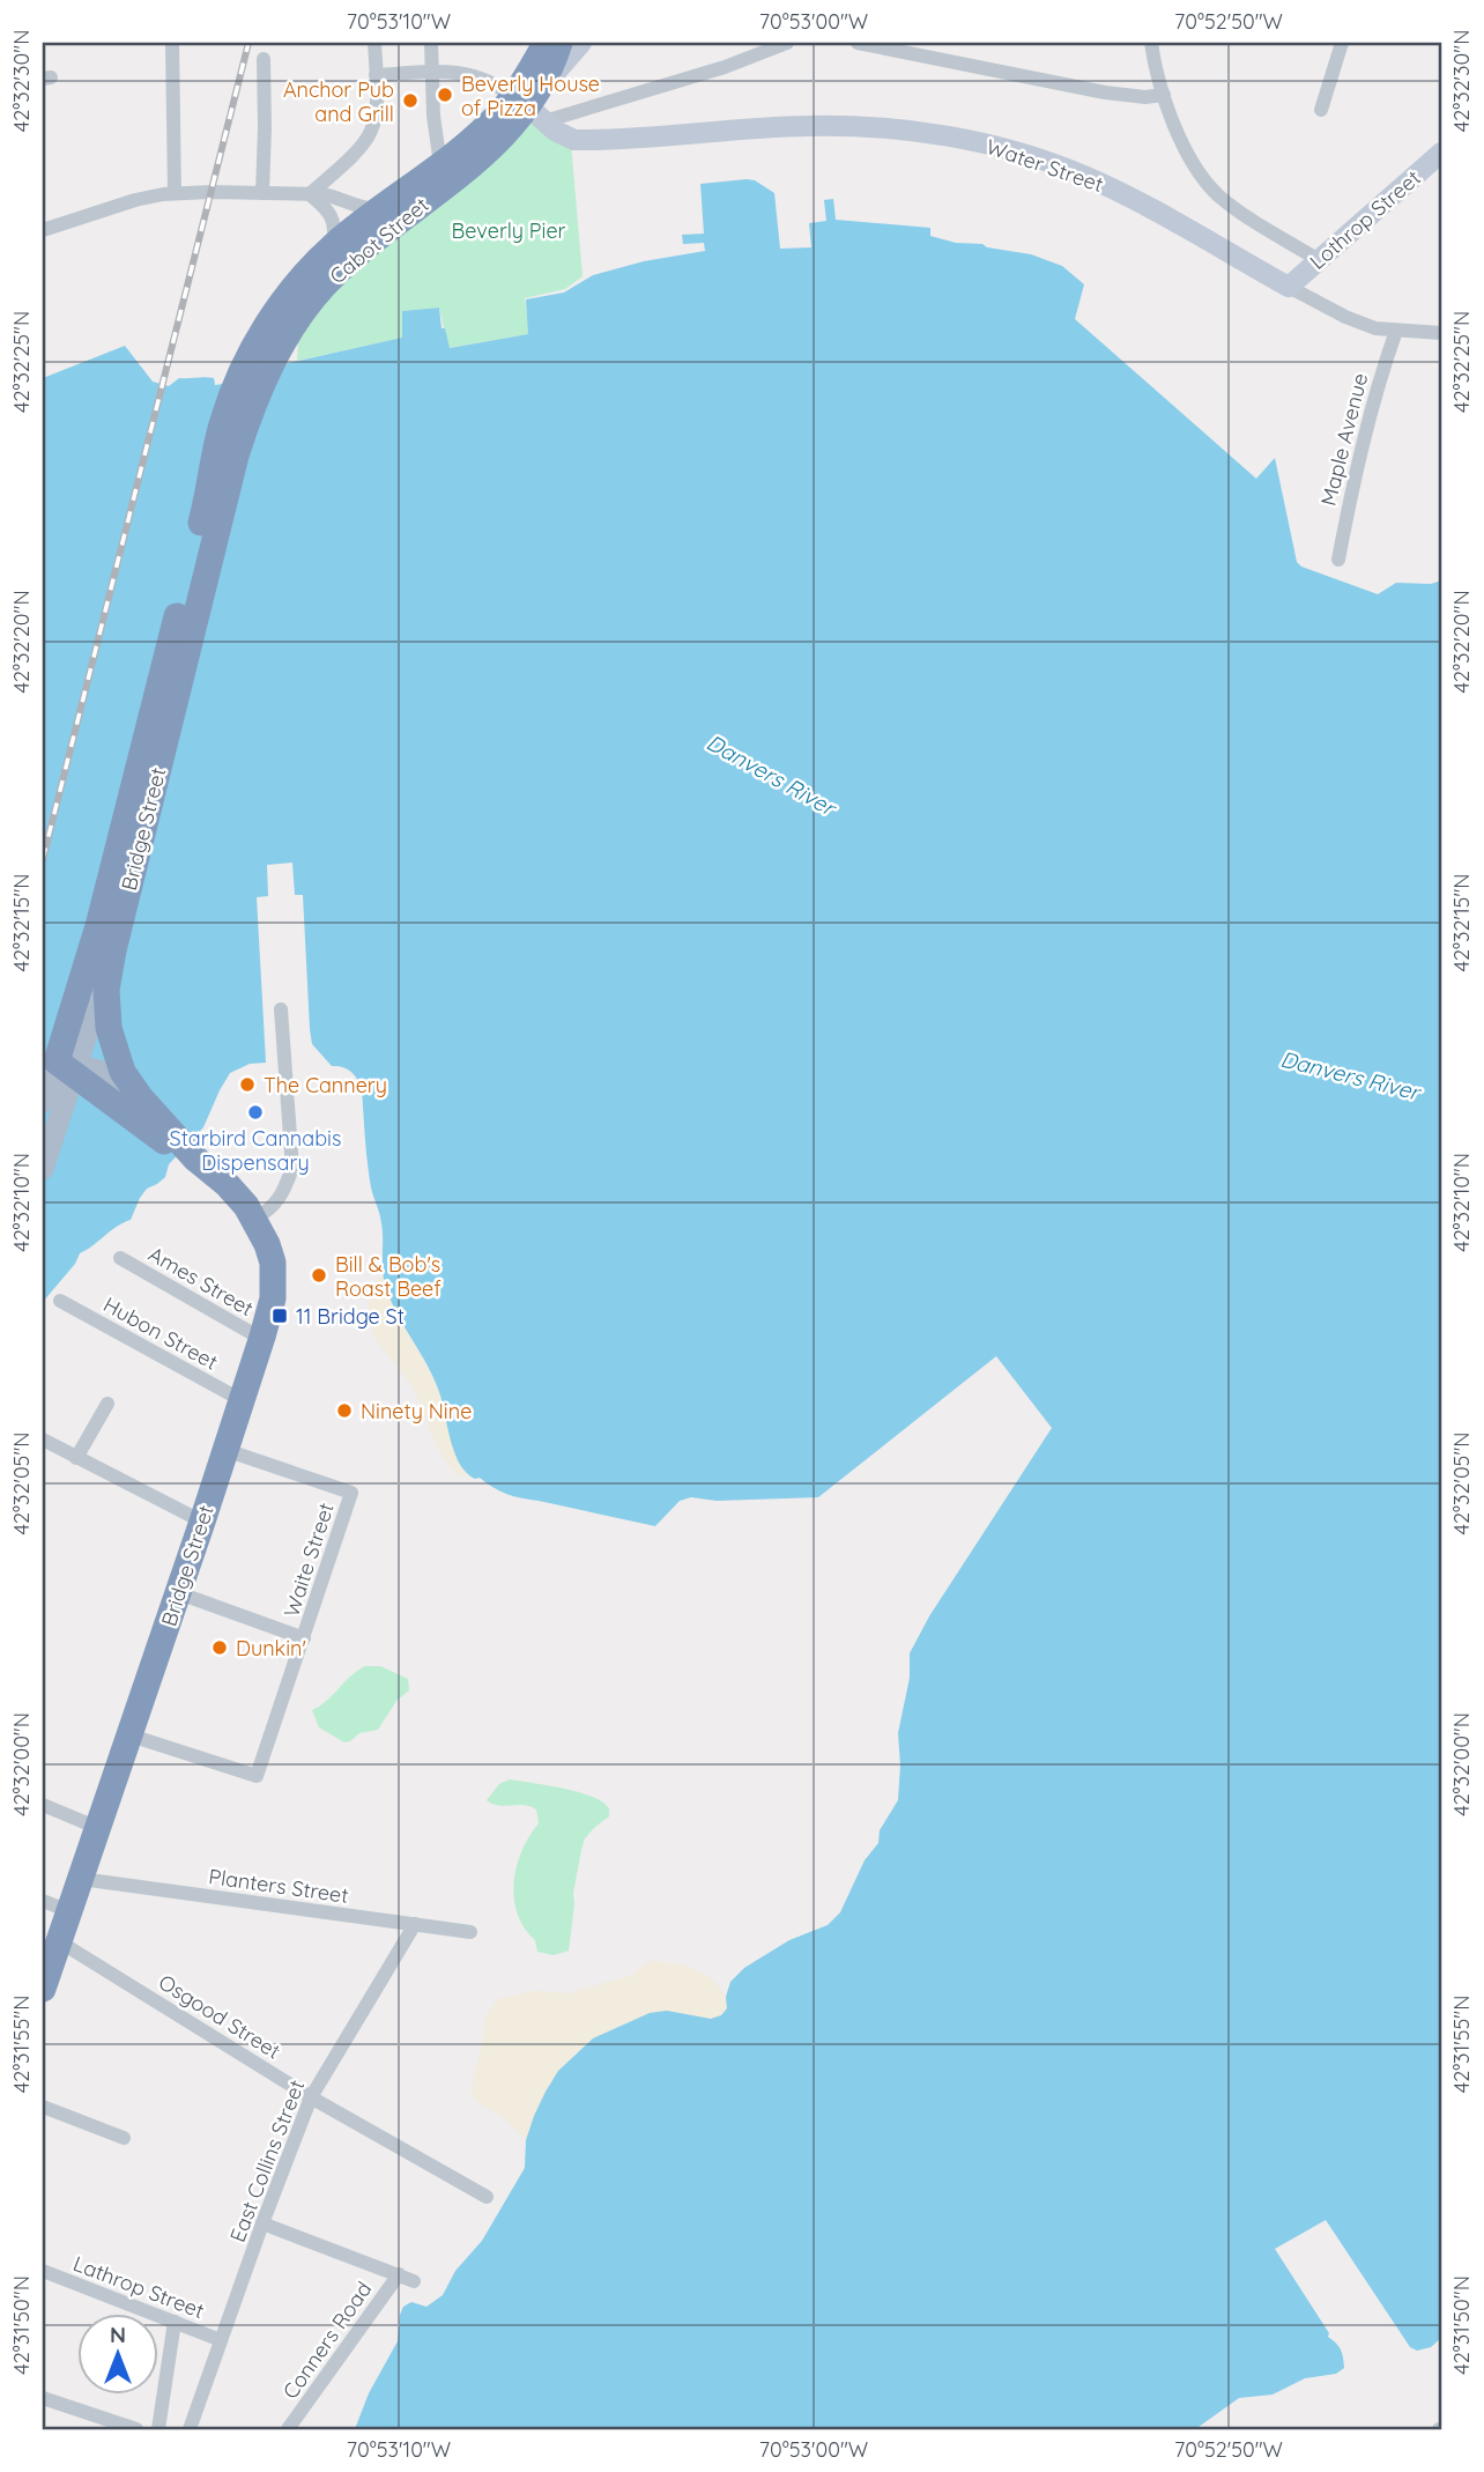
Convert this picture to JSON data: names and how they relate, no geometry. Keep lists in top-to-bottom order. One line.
{"streets":{"highway":["Cabot Street","Bridge Street"],"street":["Water Street","Lothrop Street","Maple Avenue","Ames Street","Hubon Street","Waite Street","Planters Street","Osgood Street","East Collins Street","Lathrop Street","Conners Road"]},"crossings":[["Water Street","Lothrop Street"],["Water Street","Cabot Street"],["Water Street","Maple Avenue"],["Cabot Street","Bridge Street"],["Bridge Street","Ames Street"],["Bridge Street","Hubon Street"],["Bridge Street","Waite Street"],["Bridge Street","Planters Street"],["Bridge Street","Osgood Street"],["Planters Street","East Collins Street"],["Osgood Street","East Collins Street"],["East Collins Street","Lathrop Street"],["East Collins Street","Conners Road"]],"water":["Danvers River"],"parks":["Beverly Pier"],"places":{"other":["Beverly House of Pizza","Anchor Pub and Grill","The Cannery","Starbird Cannabis Dispensary","Bill & Bob's Roast Beef","Ninety Nine","Dunkin'"],"transit":["11 Bridge St"]},"north":"top","coordinates":["70°53'10\"W","70°53'00\"W","70°52'50\"W","42°32'30\"N","42°32'25\"N","42°32'20\"N","42°32'15\"N","42°32'10\"N","42°32'05\"N","42°32'00\"N","42°31'55\"N","42°31'50\"N"]}
